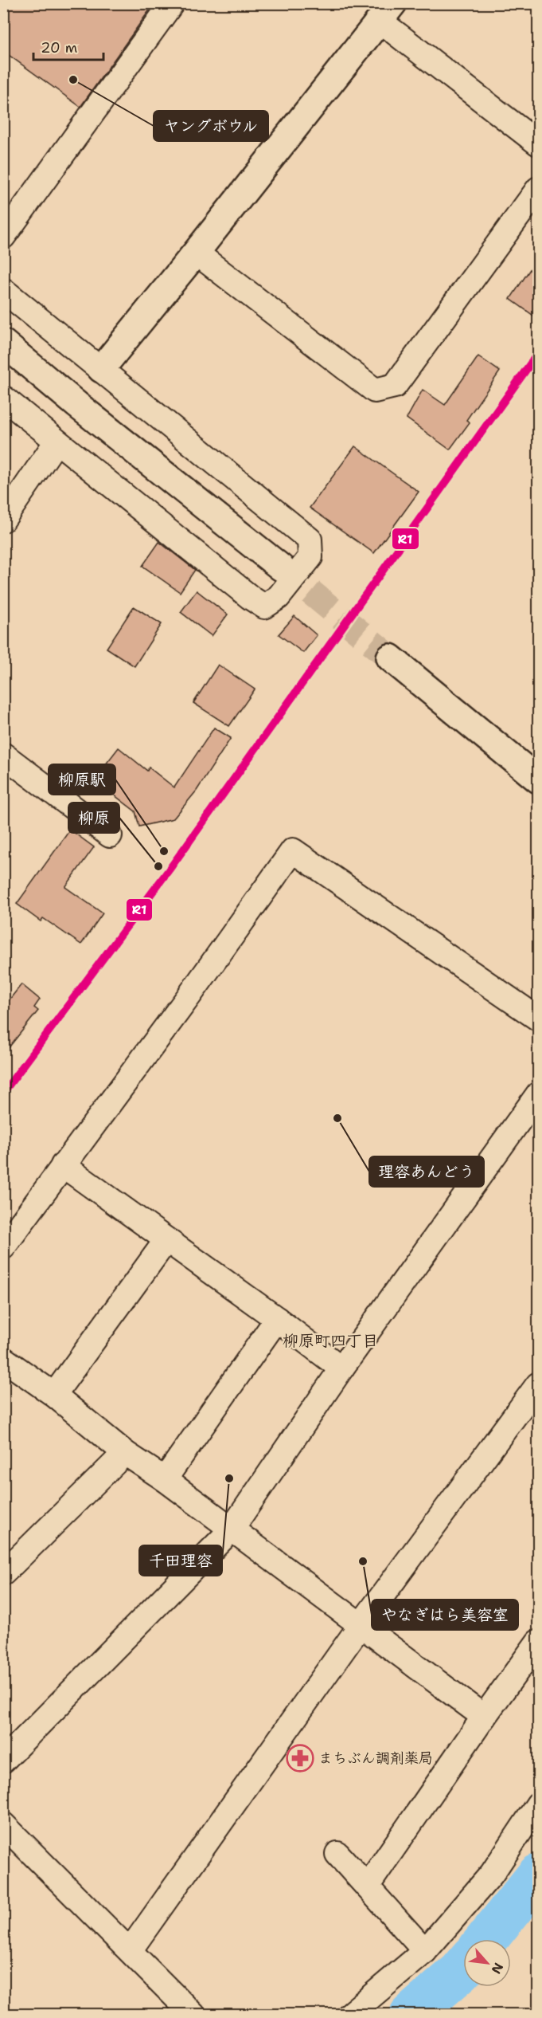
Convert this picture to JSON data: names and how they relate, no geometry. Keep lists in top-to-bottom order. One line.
{"districts":["柳原町四丁目"],"places":{"other":["ヤングボウル","柳原駅","柳原","理容あんどう","千田理容","やなぎはら美容室"],"pharmacy":["まちぶん調剤薬局"]},"lines":["transit line R1"],"scale_bar":"20 m","north":"bottom right"}
